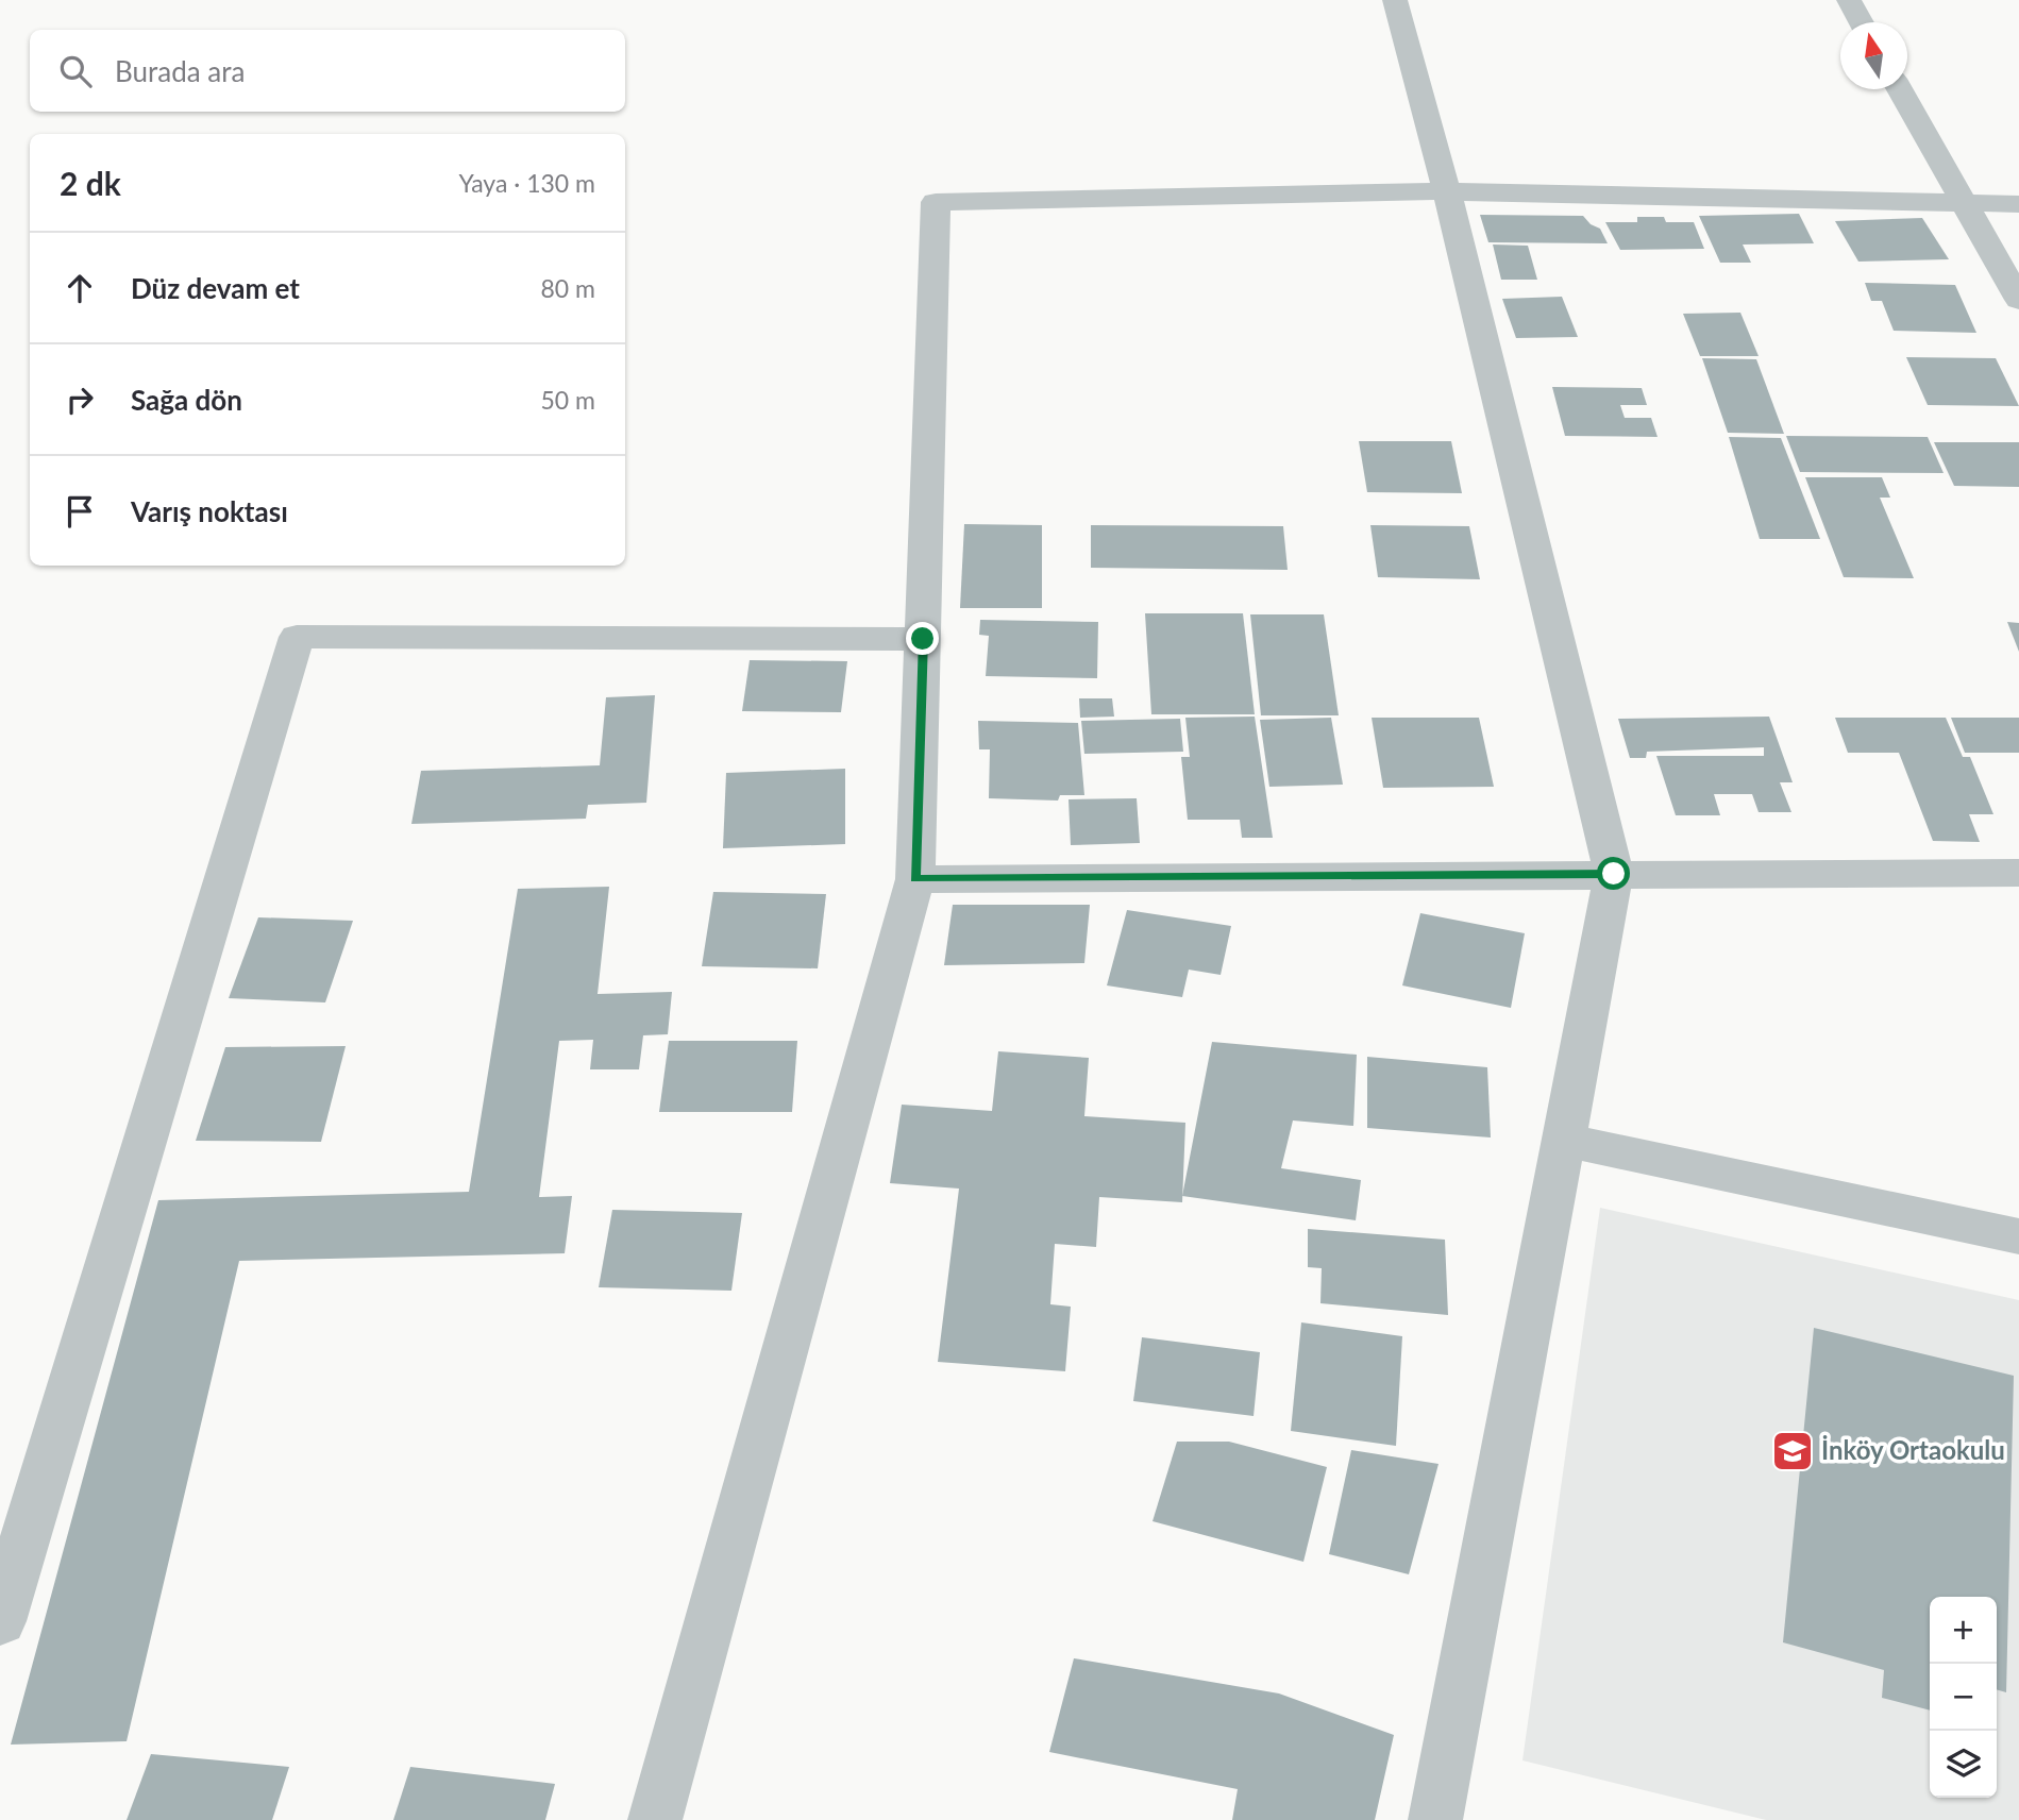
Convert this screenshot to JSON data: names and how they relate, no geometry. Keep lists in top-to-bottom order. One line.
{"places":{"school or university":["İnköy Ortaokulu"]},"north":"top","page":{"search":"Burada ara","heading":["2 dk","Yaya · 130 m"],"list":[["Düz devam et","80 m"],["Sağa dön","50 m"],"Varış noktası"],"map_buttons":["+","−"]}}
